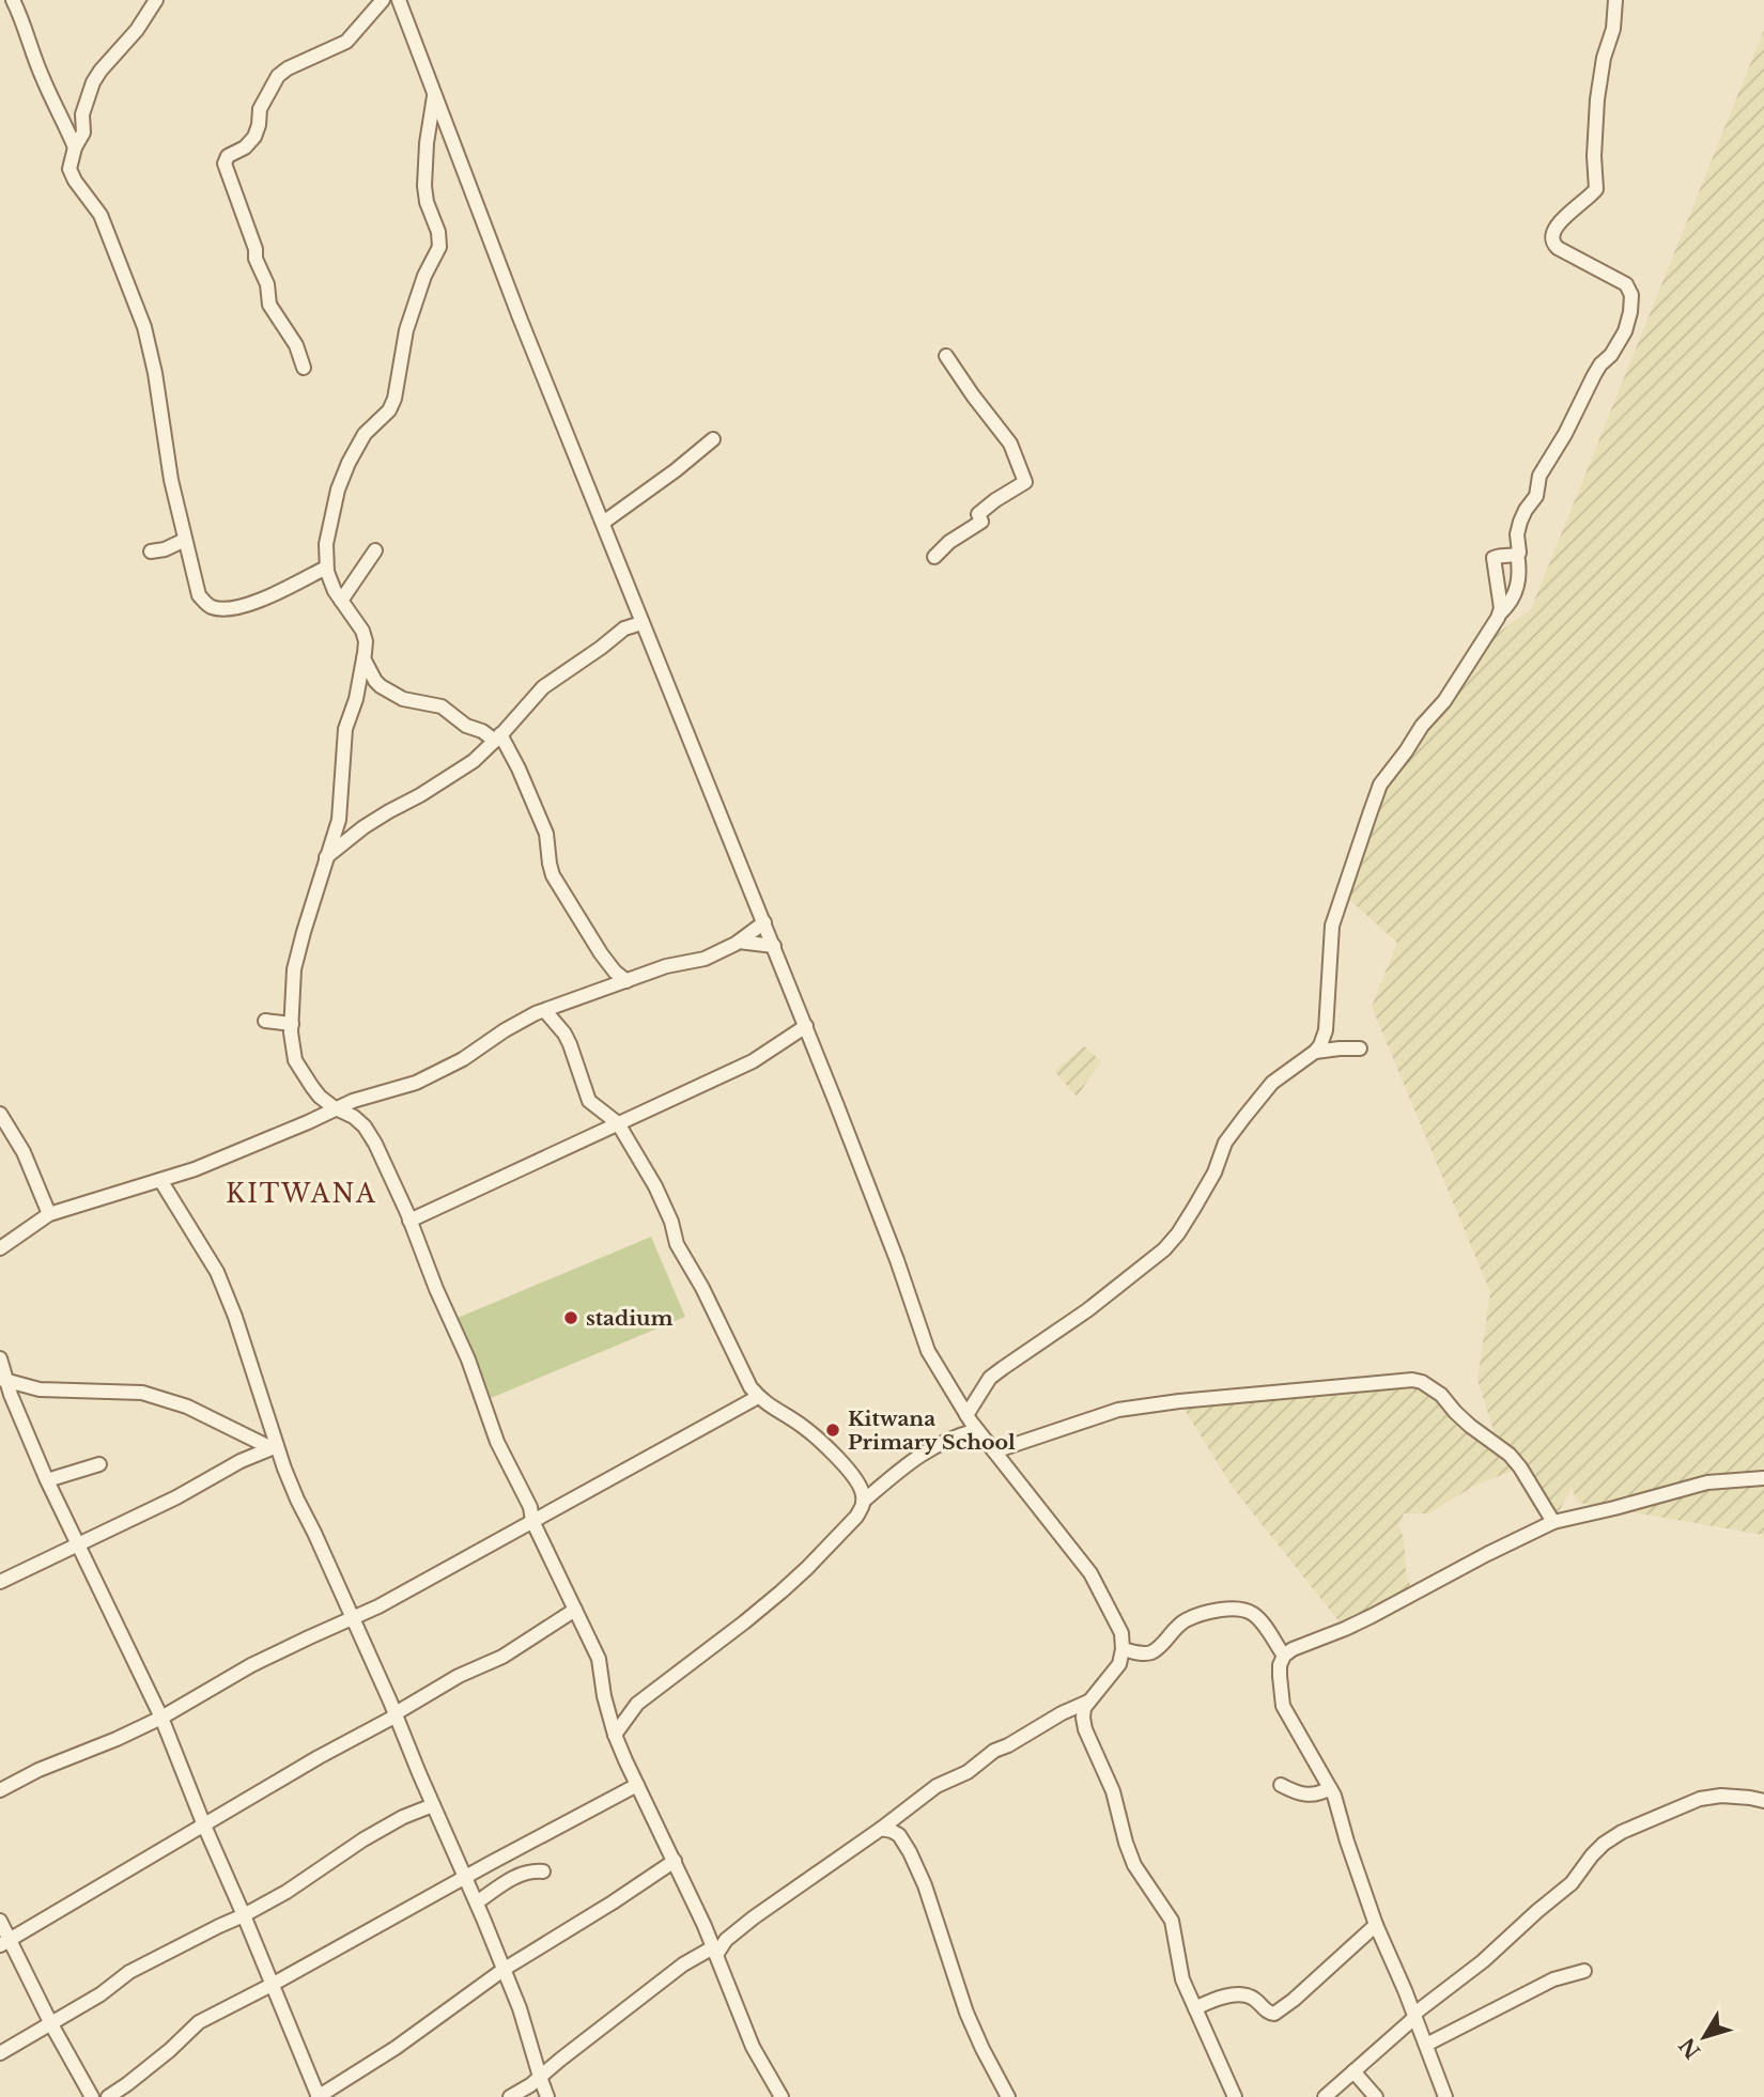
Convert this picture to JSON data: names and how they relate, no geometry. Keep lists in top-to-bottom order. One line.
{"districts":["KITWANA"],"places":["stadium","Kitwana Primary School"],"north":"bottom left"}
